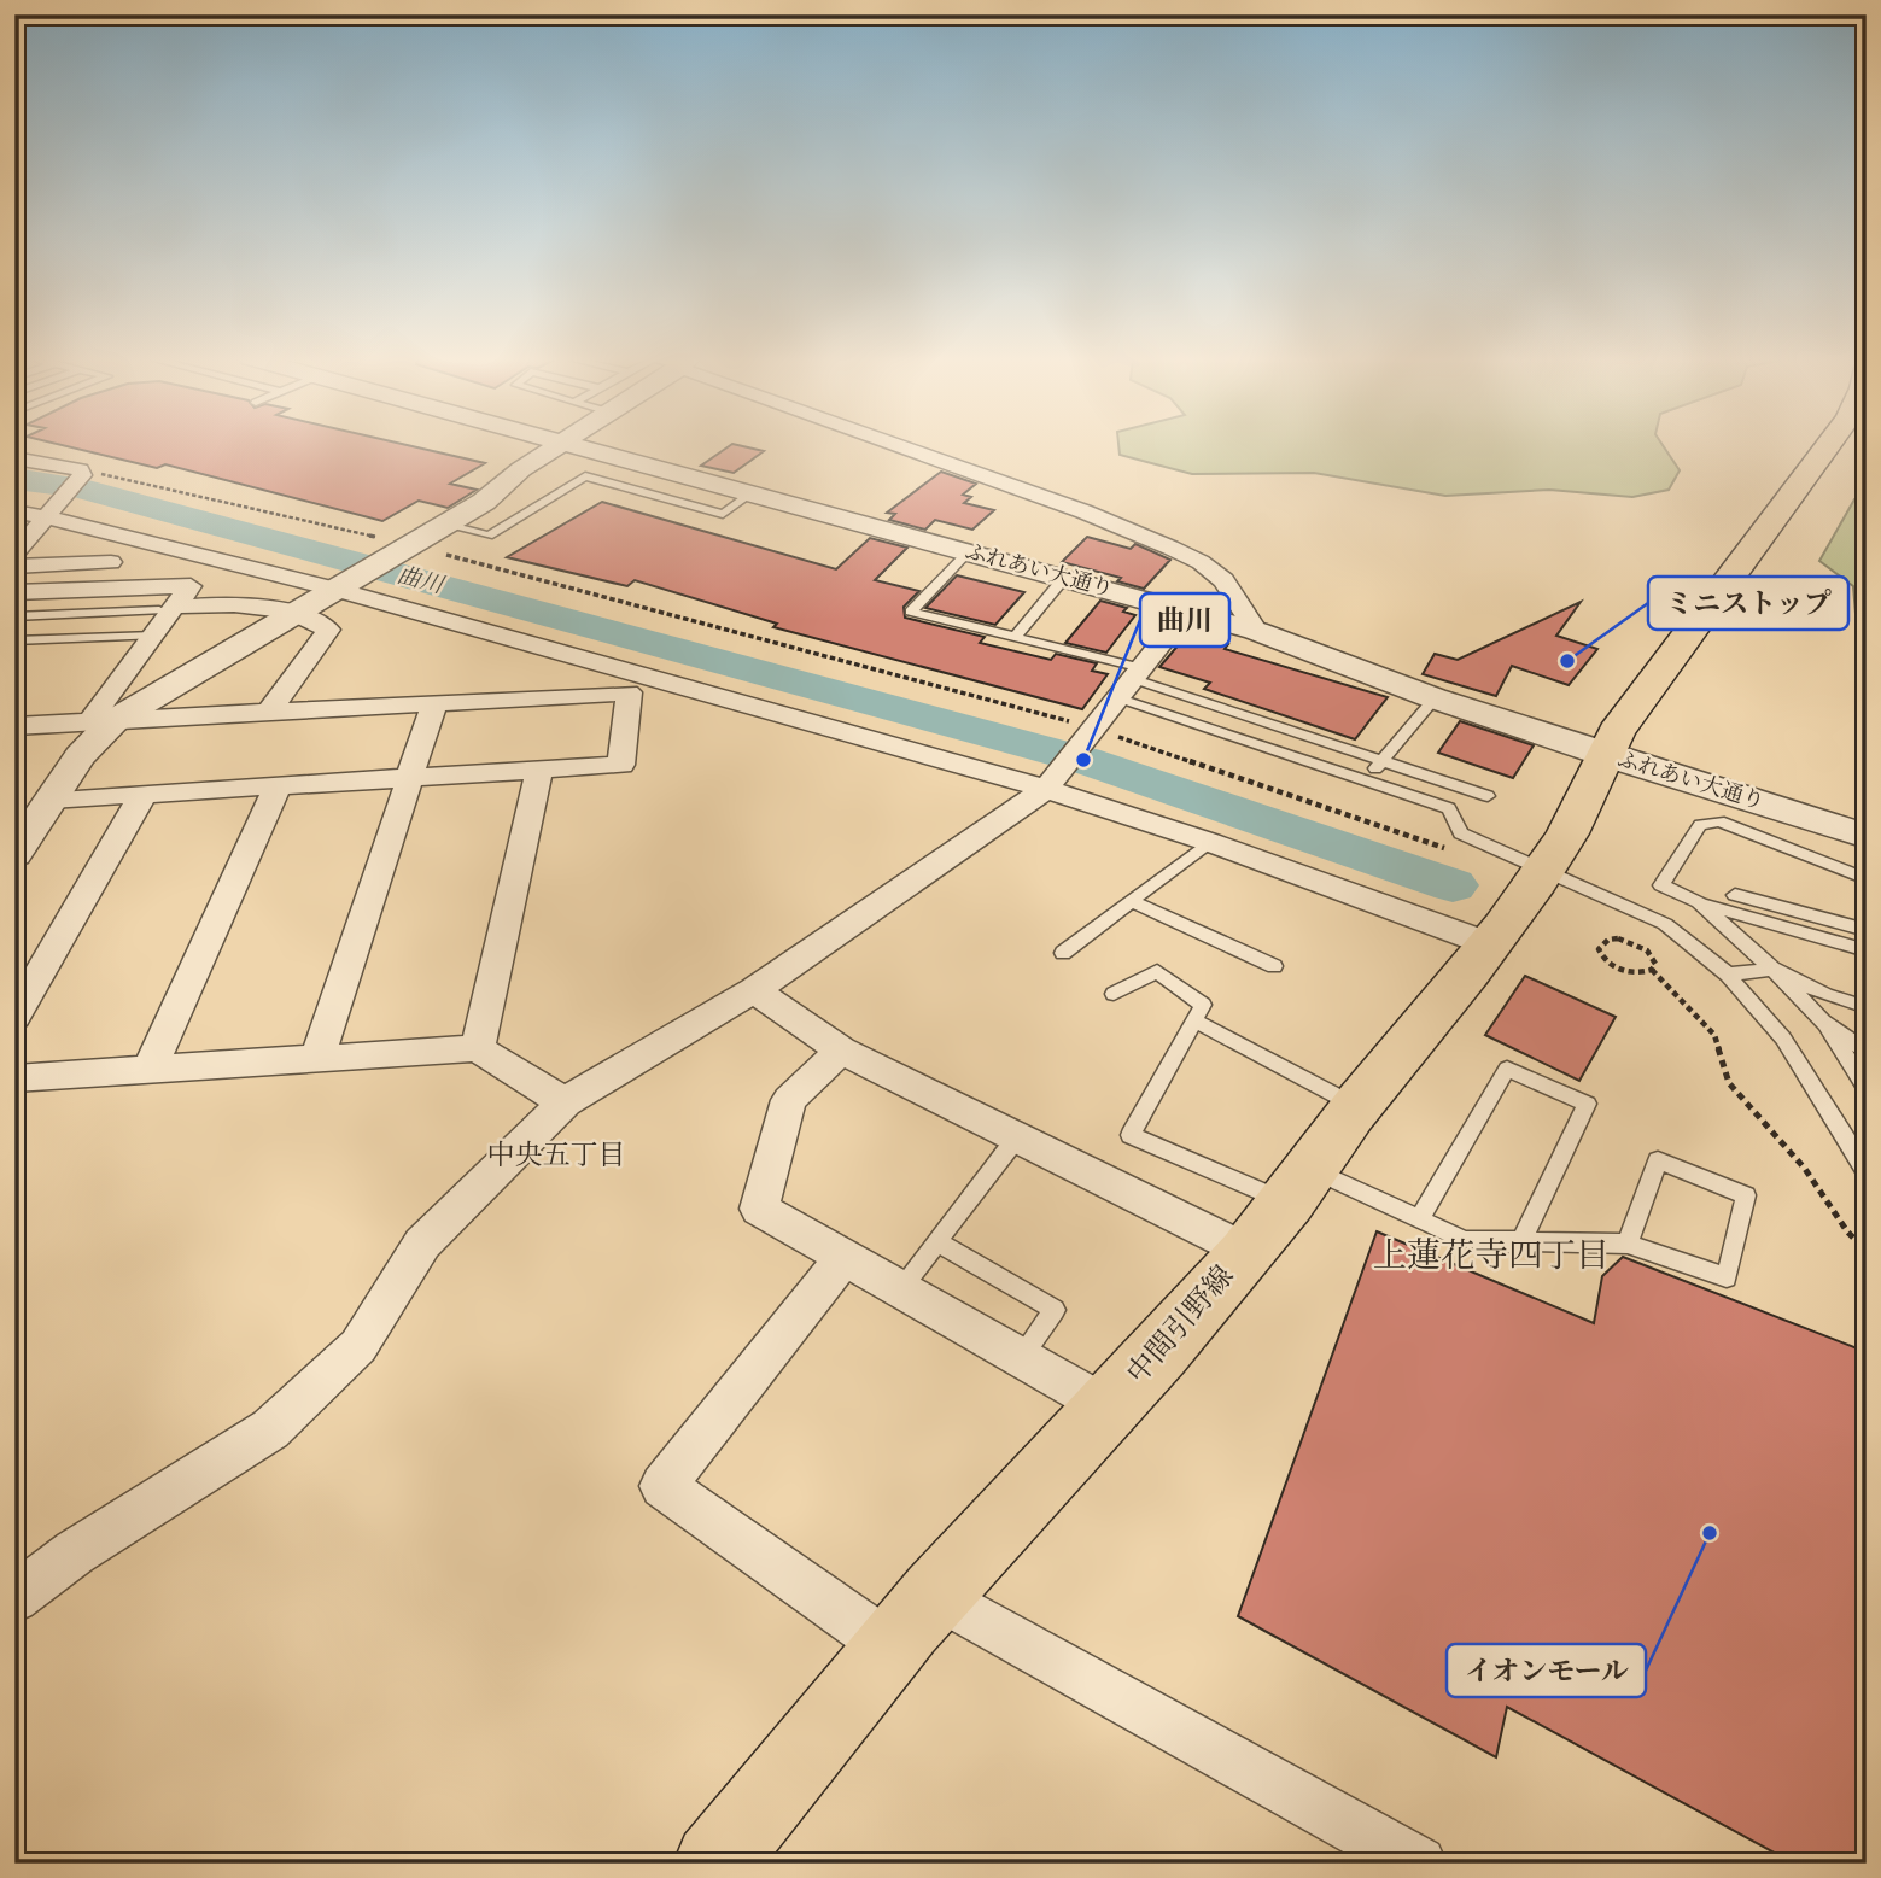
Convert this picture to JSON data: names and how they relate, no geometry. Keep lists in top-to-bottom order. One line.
{"streets":{"main road":["中間引野線"],"street":["ふれあい大通り"]},"crossings":[["ふれあい大通り","中間引野線"]],"districts":["中央五丁目","上蓮花寺四丁目"],"water":["曲川"],"places":["ミニストップ","曲川","イオンモール"]}
